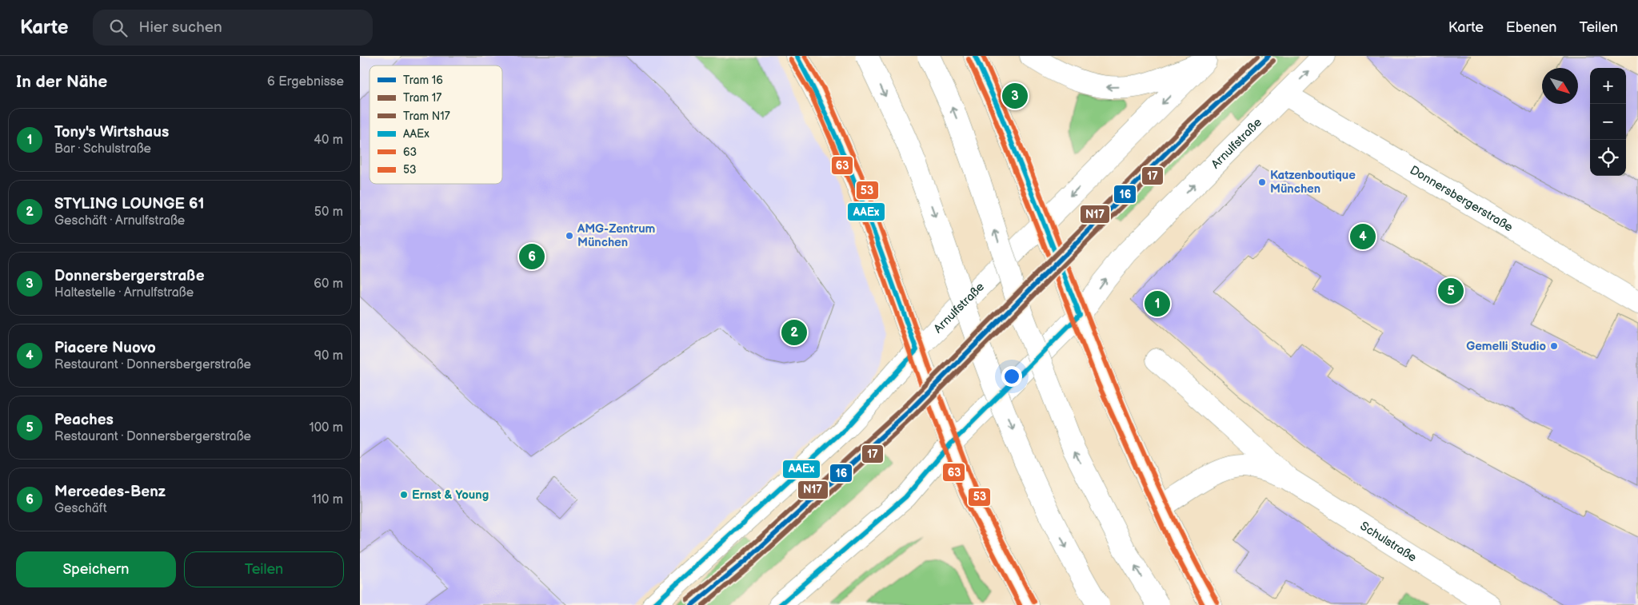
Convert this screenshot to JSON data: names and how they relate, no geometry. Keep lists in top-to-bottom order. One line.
{"streets":{"main road":["Arnulfstraße","Donnersbergerstraße","Schulstraße"]},"crossings":[["Arnulfstraße","Donnersbergerstraße"]],"places":["Katzenboutique München","AMG-Zentrum München","Gemelli Studio","Ernst & Young"],"lines":["tram line 16","tram line N17","transit line AAEx","transit line 53","transit line 63","tram line 17"],"legend":["Tram 16","Tram 17","Tram N17","AAEx","63","53"],"north":"bottom right","page":{"header":"Karte","search":"Hier suchen","nav":["Karte","Ebenen","Teilen"],"heading":["In der Nähe","6 Ergebnisse"],"map_buttons":["+","−"],"pins":["3","4","6","5","1","2"],"list":[{"mark":"1","name":"Tony's Wirtshaus","note":"Bar · Schulstraße","value":"40 m"},{"mark":"2","name":"STYLING LOUNGE 61","note":"Geschäft · Arnulfstraße","value":"50 m"},{"mark":"3","name":"Donnersbergerstraße","note":"Haltestelle · Arnulfstraße","value":"60 m"},{"mark":"4","name":"Piacere Nuovo","note":"Restaurant · Donnersbergerstraße","value":"90 m"},{"mark":"5","name":"Peaches","note":"Restaurant · Donnersbergerstraße","value":"100 m"},{"mark":"6","name":"Mercedes-Benz","note":"Geschäft","value":"110 m"}],"buttons":["Speichern","Teilen"]}}
